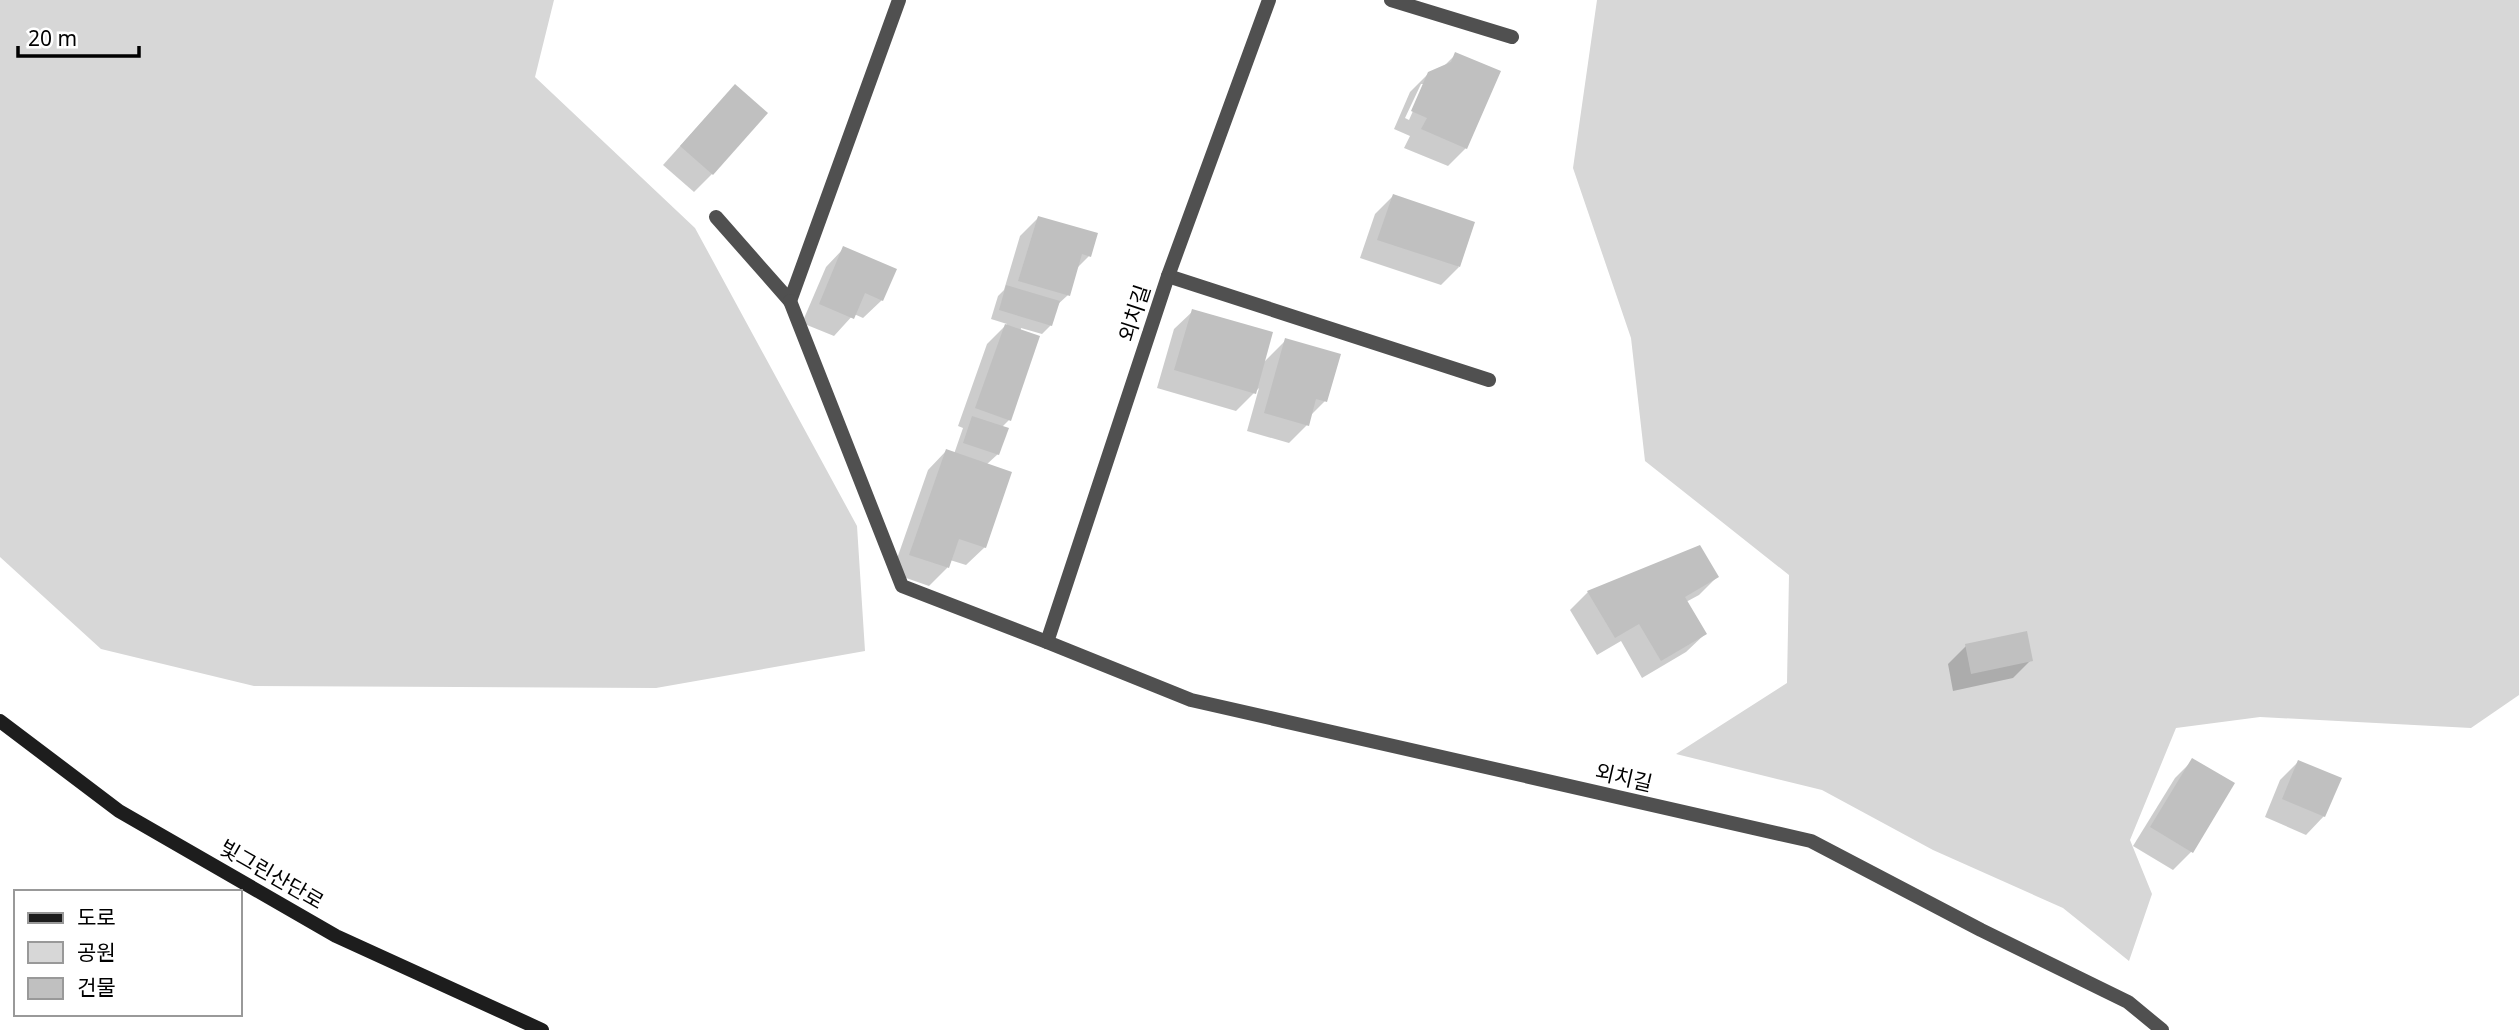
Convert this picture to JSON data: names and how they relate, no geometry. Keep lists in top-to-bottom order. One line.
{"streets":{"street":["외치길","빛그린산단로"]},"legend":["도로","공원","건물"],"scale_bar":"20 m"}
